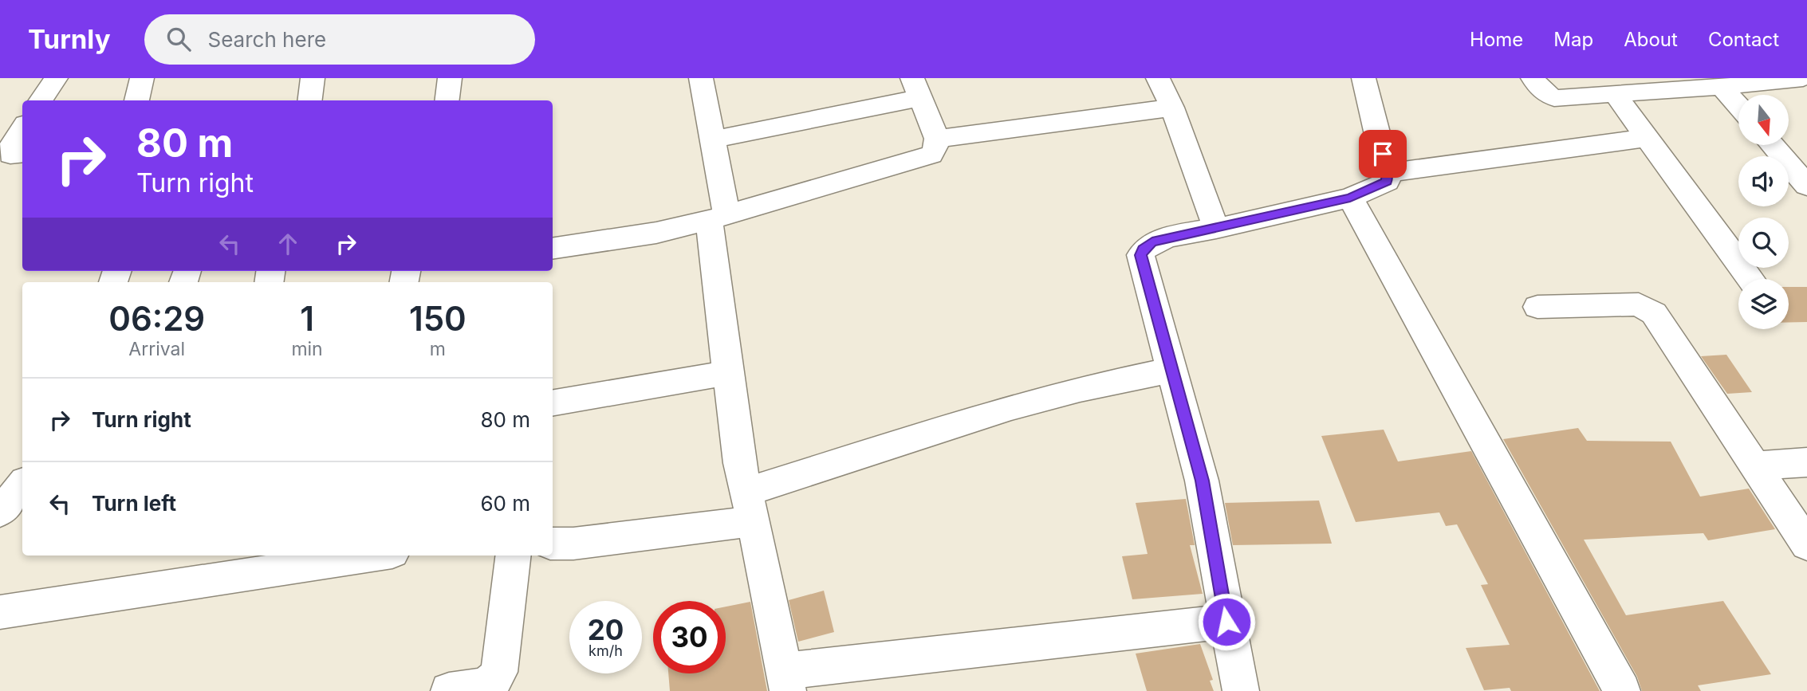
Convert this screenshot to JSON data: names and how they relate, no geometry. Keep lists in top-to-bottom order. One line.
{"north":"bottom","page":{"header":"Turnly","search":"Search here","nav":["Home","Map","About","Contact"],"turn":["80 m","Turn right"],"eta":["06:29","Arrival","1","min","150","m"],"list":[{"name":"Turn right","value":"80 m"},{"name":"Turn left","value":"60 m"}],"speed":"20 km/h","limit":"30"}}
